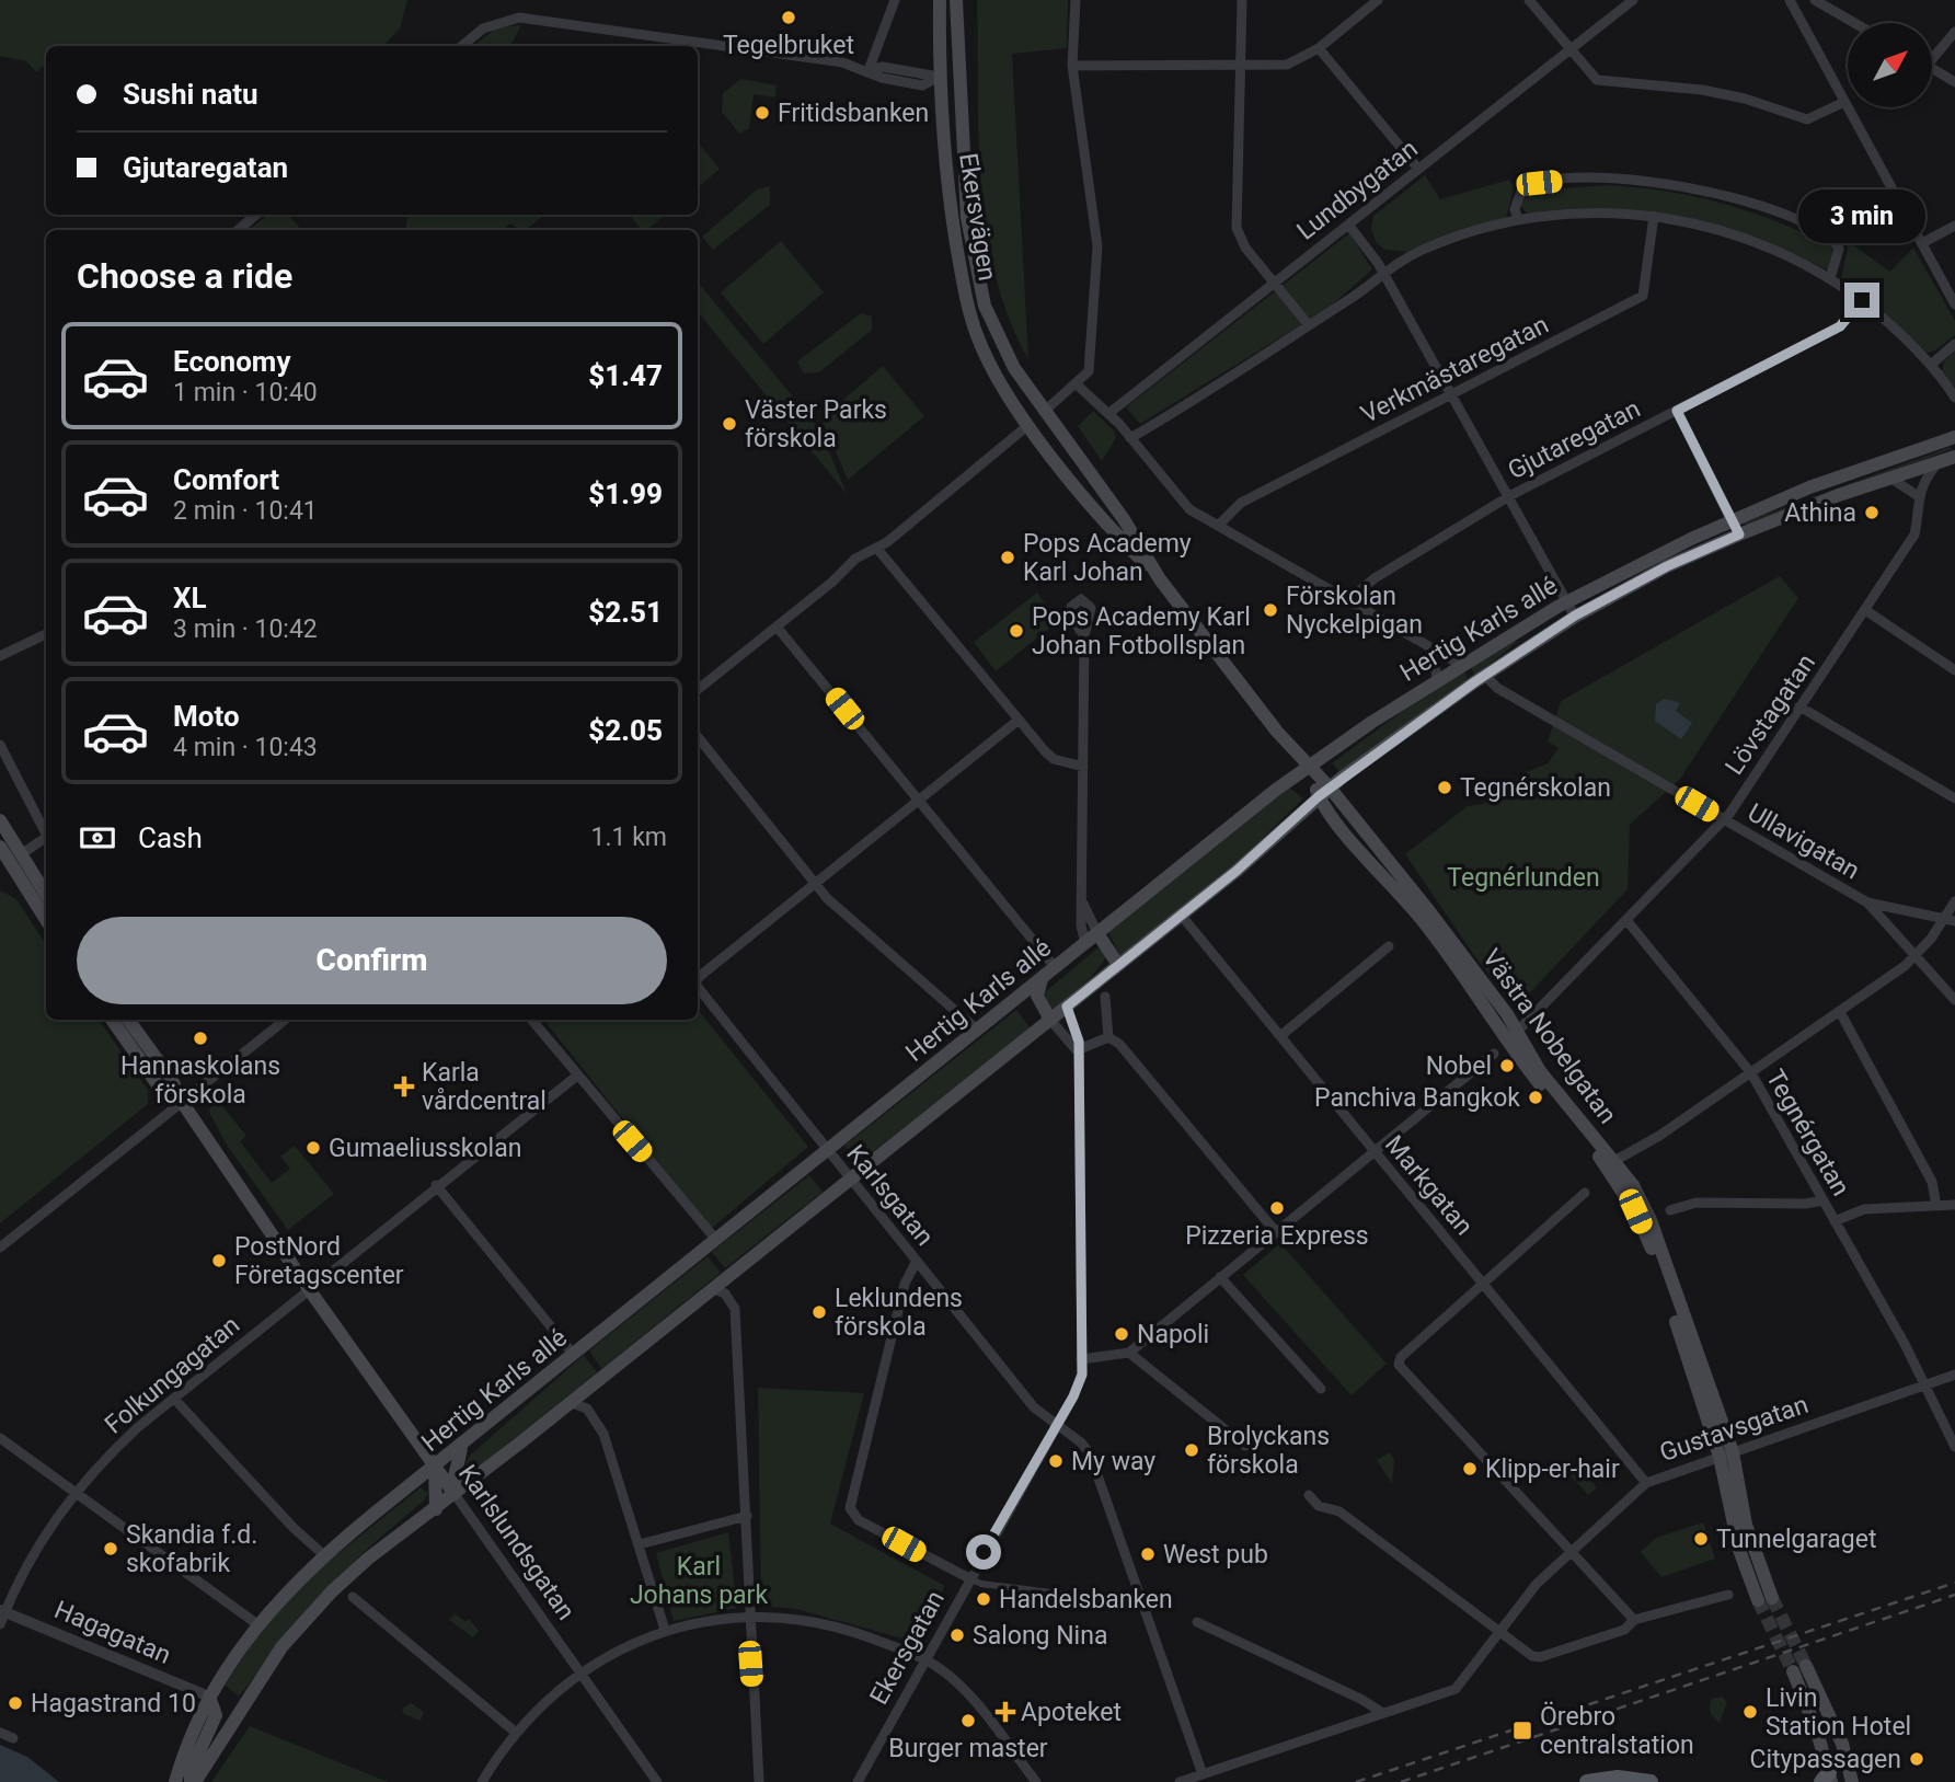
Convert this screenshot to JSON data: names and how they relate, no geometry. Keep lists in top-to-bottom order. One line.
{"streets":{"main road":["Ekersvägen","Hertig Karls allé","Västra Nobelgatan","Karlslundsgatan"],"street":["Lundbygatan","Verkmästaregatan","Gjutaregatan","Lövstagatan","Ullavigatan","Tegnérgatan","Markgatan","Karlsgatan","Folkungagatan","Gustavsgatan","Hagagatan","Ekersgatan"]},"crossings":[["Hertig Karls allé","Lövstagatan"],["Hertig Karls allé","Ullavigatan"],["Hertig Karls allé","Västra Nobelgatan"],["Hertig Karls allé","Markgatan"],["Hertig Karls allé","Karlsgatan"],["Hertig Karls allé","Karlslundsgatan"],["Hertig Karls allé","Hagagatan"],["Hertig Karls allé","Ekersgatan"],["Lövstagatan","Ullavigatan"],["Lövstagatan","Västra Nobelgatan"],["Lövstagatan","Tegnérgatan"],["Västra Nobelgatan","Gustavsgatan"],["Tegnérgatan","Gustavsgatan"],["Markgatan","Gustavsgatan"],["Karlsgatan","Ekersgatan"],["Folkungagatan","Karlslundsgatan"],["Folkungagatan","Hagagatan"]],"parks":["Tegnérlunden","Karl Johans park"],"places":{"other":["Tegelbruket","Fritidsbanken","Väster Parks förskola","Athina","Pops Academy Karl Johan","Förskolan Nyckelpigan","Pops Academy Karl Johan Fotbollsplan","Tegnérskolan","Hannaskolans förskola","Nobel","Panchiva Bangkok","Gumaeliusskolan","Pizzeria Express","PostNord Företagscenter","Leklundens förskola","Napoli","Brolyckans förskola","My way","Klipp-er-hair","Tunnelgaraget","Skandia f.d. skofabrik","West pub","Handelsbanken","Salong Nina","Hagastrand 10","Livin Station Hotel","Burger master","Citypassagen"],"health":["Karla vårdcentral","Apoteket"],"transit":["Örebro centralstation"]},"north":"top right","page":{"banner":["Sushi natu","Gjutaregatan"],"bubble":"3 min","heading":"Choose a ride","list":[{"name":"Economy","note":"1 min · 10:40","value":"$1.47"},{"name":"Comfort","note":"2 min · 10:41","value":"$1.99"},{"name":"XL","note":"3 min · 10:42","value":"$2.51"},{"name":"Moto","note":"4 min · 10:43","value":"$2.05"}],"pay":["Cash","1.1 km"],"buttons":"Confirm"}}
